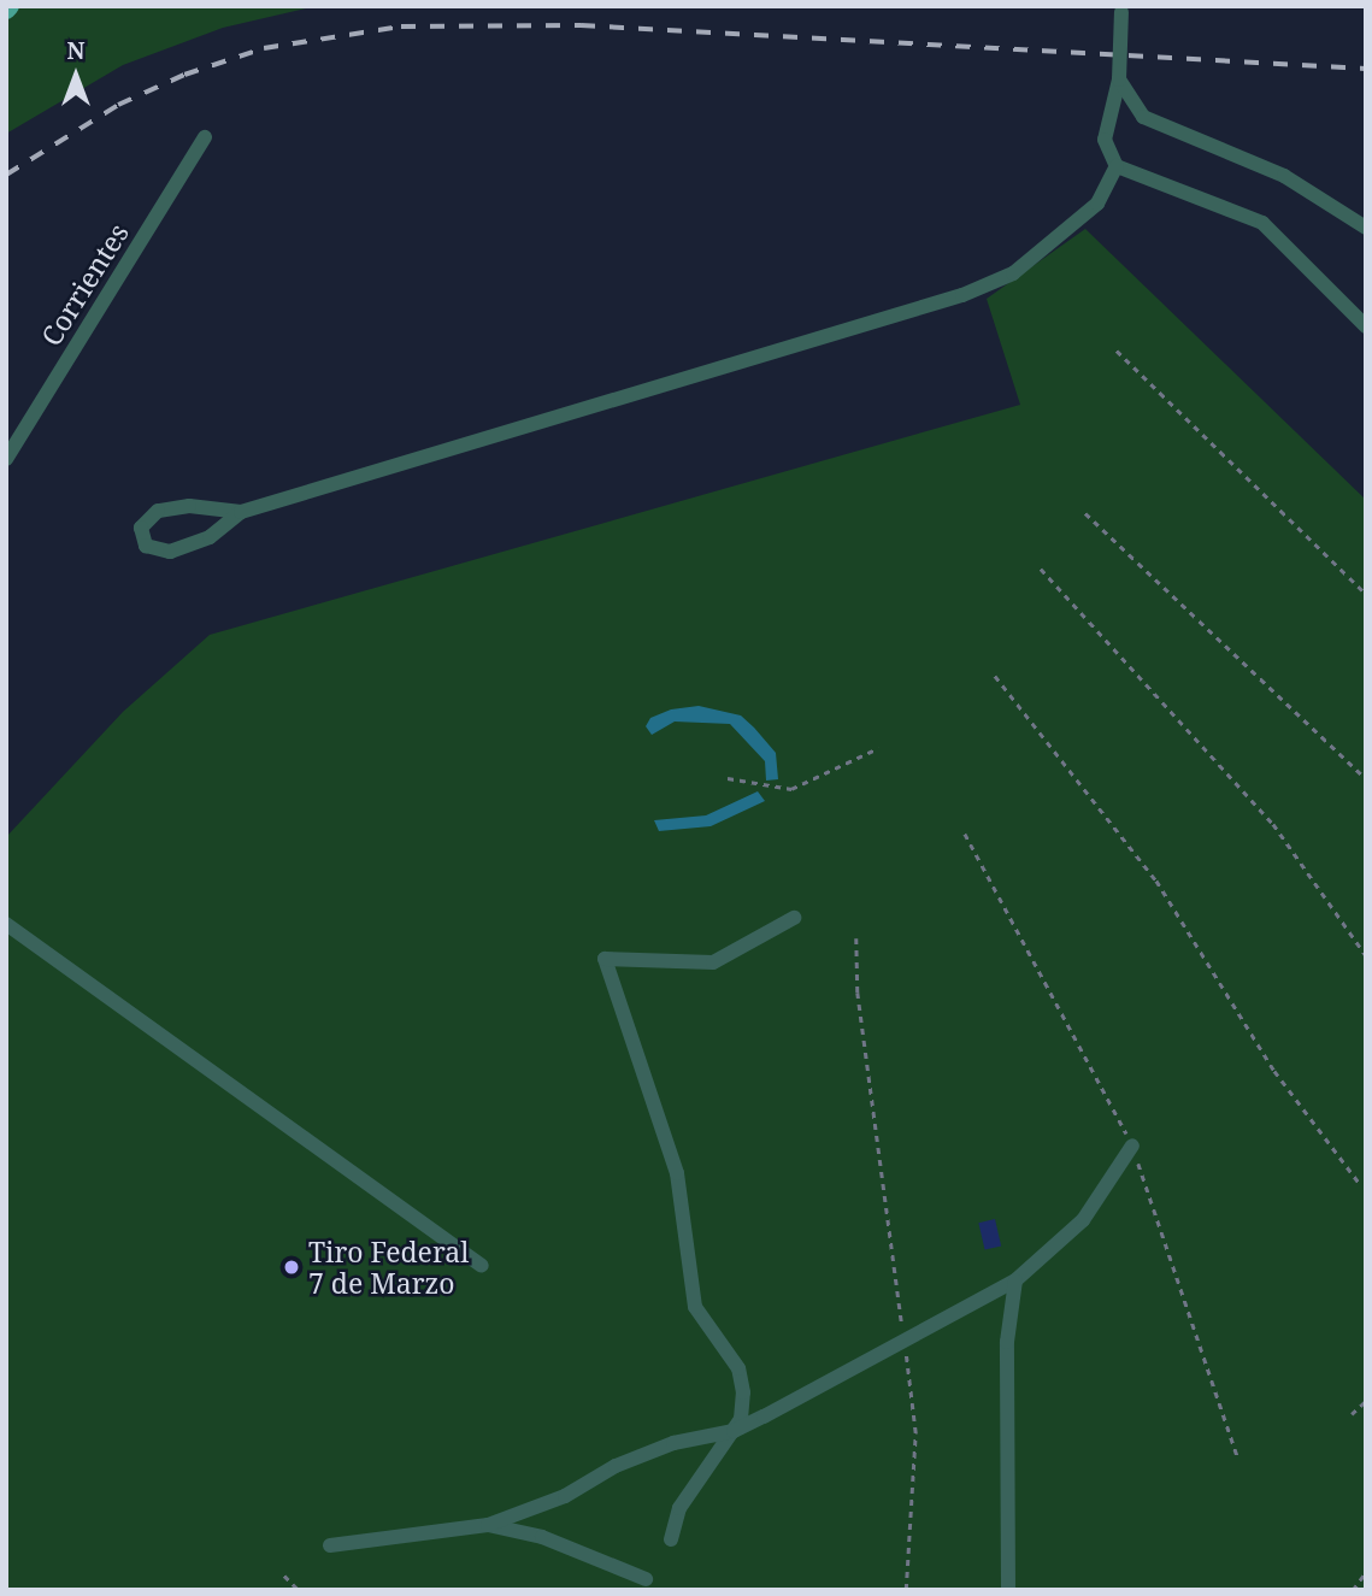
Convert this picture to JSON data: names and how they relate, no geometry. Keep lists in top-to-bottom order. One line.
{"streets":{"street":["Corrientes"]},"places":["Tiro Federal 7 de Marzo"],"north":"top"}
